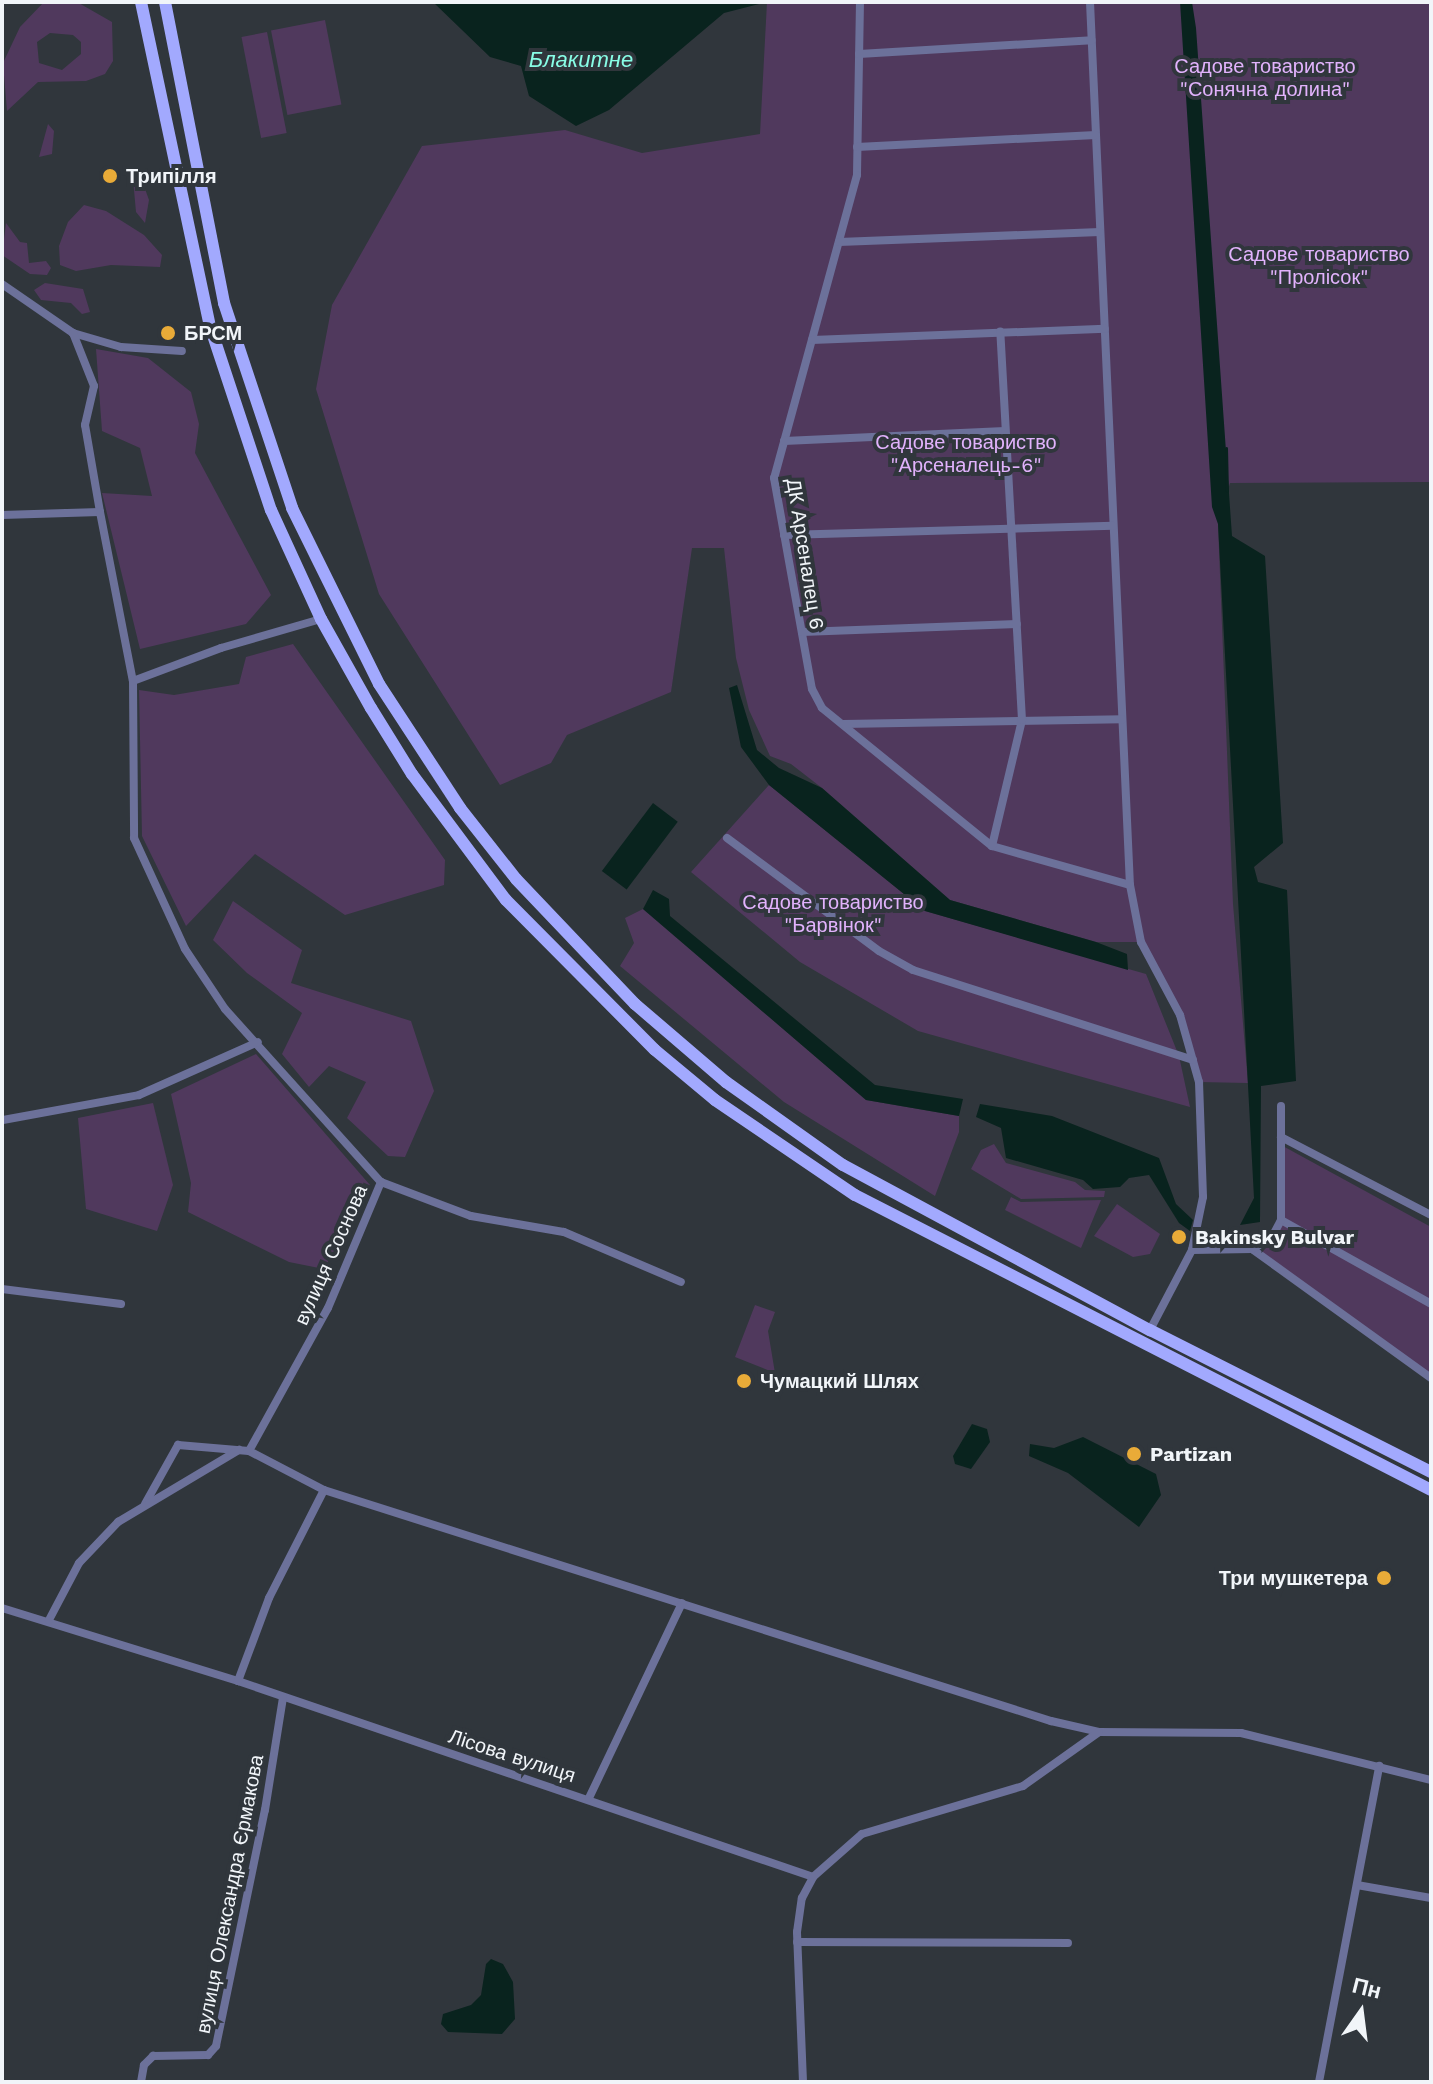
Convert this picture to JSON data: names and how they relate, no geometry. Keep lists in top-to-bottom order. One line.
{"streets":{"street":["ДК Арсеналец 6","вулиця Соснова","Лісова вулиця","вулиця Олександра Єрмакова"]},"crossings":[["Лісова вулиця","вулиця Олександра Єрмакова"]],"water":["Блакитне"],"parks":["Садове товариство \"Сонячна долина\"","Садове товариство \"Пролісок\"","Садове товариство \"Арсеналець-6\"","Садове товариство \"Барвінок\""],"places":["Трипілля","БРСМ","Bakinsky Bulvar","Чумацкий Шлях","Partizan","Три мушкетера"],"north":"top"}
